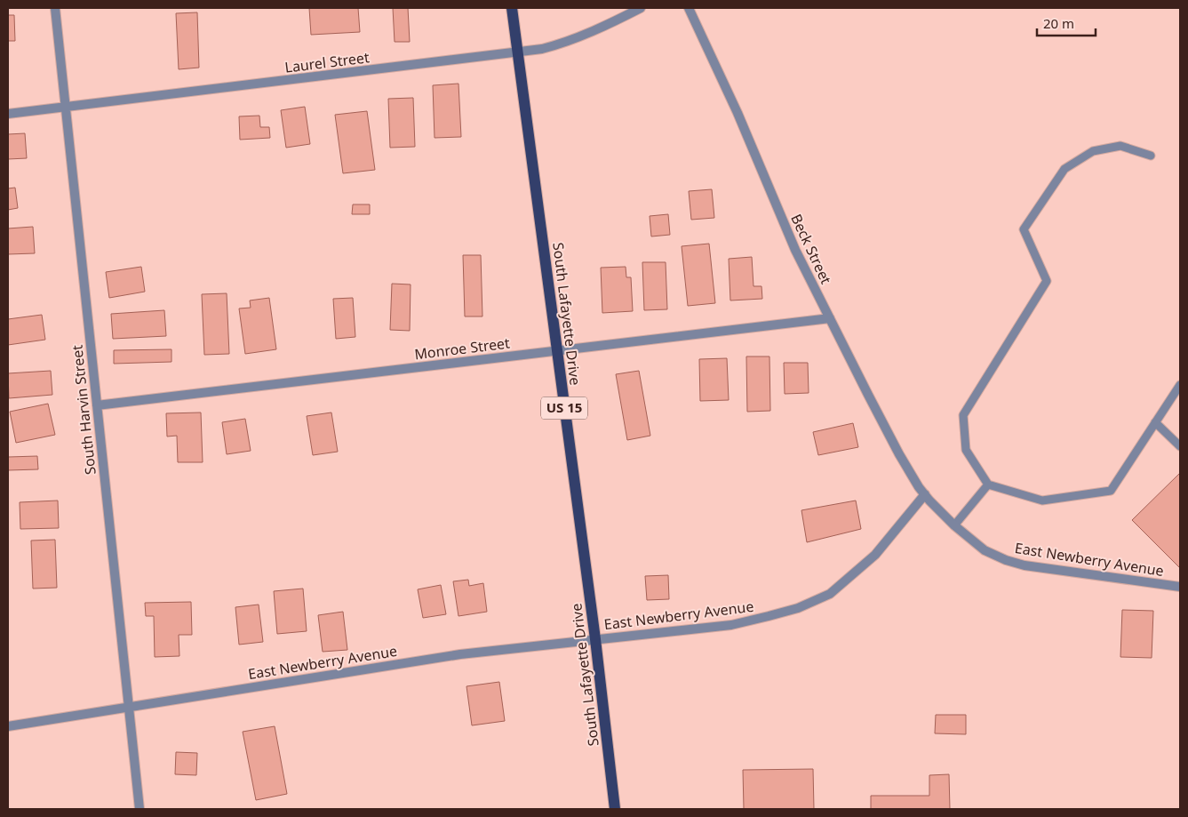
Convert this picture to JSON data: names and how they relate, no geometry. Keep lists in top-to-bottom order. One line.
{"streets":{"main road":["South Lafayette Drive","US 15"],"street":["Laurel Street","Beck Street","Monroe Street","South Harvin Street","East Newberry Avenue"]},"crossings":[["Laurel Street","South Lafayette Drive"],["Laurel Street","South Harvin Street"],["Beck Street","Monroe Street"],["Beck Street","East Newberry Avenue"],["South Lafayette Drive","Monroe Street"],["South Lafayette Drive","East Newberry Avenue"],["Monroe Street","South Harvin Street"],["South Harvin Street","East Newberry Avenue"]],"scale_bar":"20 m"}
